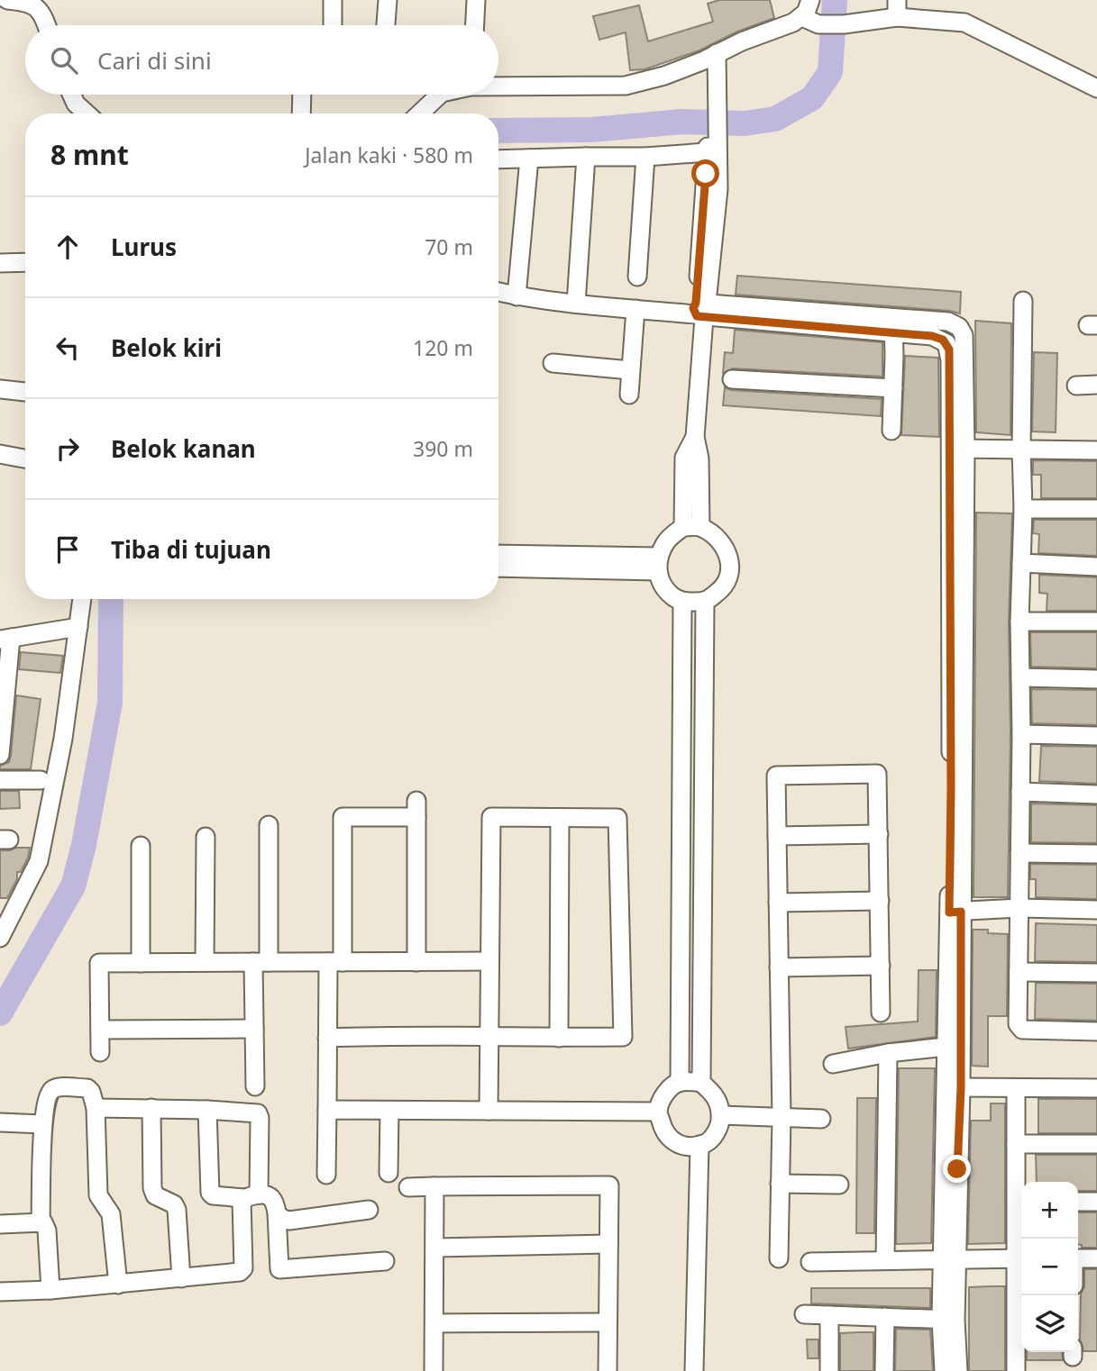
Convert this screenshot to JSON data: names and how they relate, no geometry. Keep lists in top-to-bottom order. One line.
{"page":{"search":"Cari di sini","heading":["8 mnt","Jalan kaki · 580 m"],"list":[["Lurus","70 m"],["Belok kiri","120 m"],["Belok kanan","390 m"],"Tiba di tujuan"],"map_buttons":["+","−"]}}
